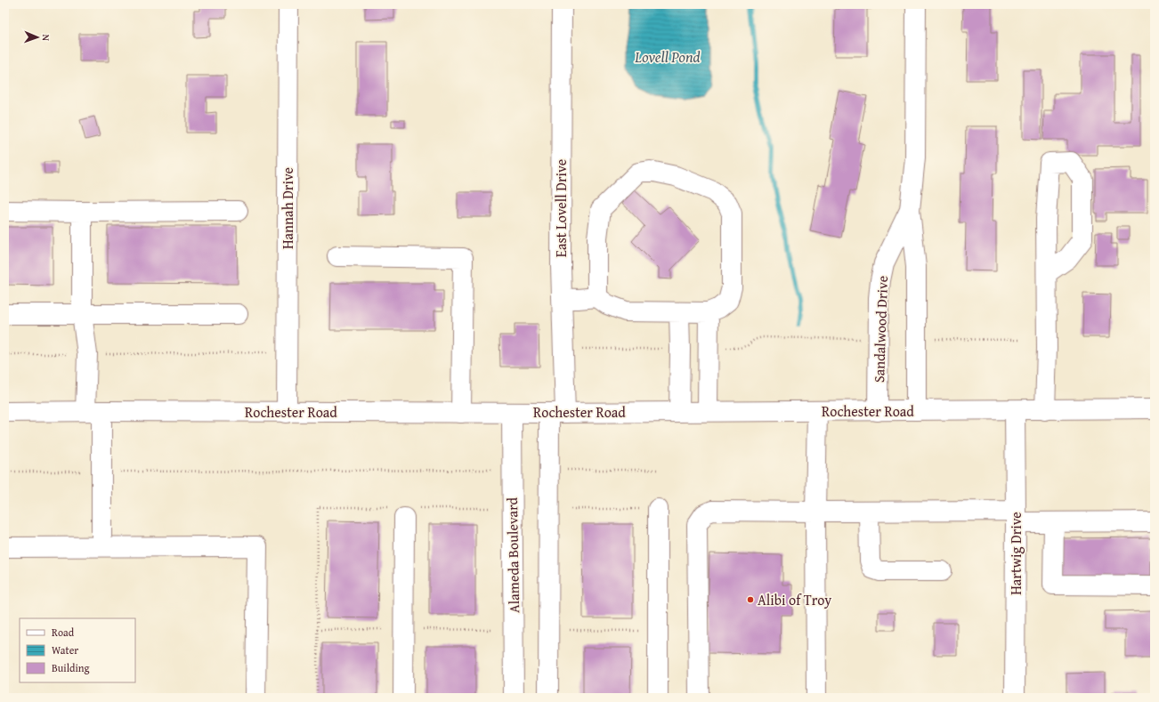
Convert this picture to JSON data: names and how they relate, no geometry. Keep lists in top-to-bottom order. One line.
{"streets":{"street":["Hannah Drive","East Lovell Drive","Sandalwood Drive","Rochester Road","Hartwig Drive","Alameda Boulevard"]},"crossings":[["Hannah Drive","Rochester Road"],["East Lovell Drive","Rochester Road"],["Sandalwood Drive","Rochester Road"],["Rochester Road","Hartwig Drive"],["Rochester Road","Alameda Boulevard"]],"water":["Lovell Pond"],"places":["Alibi of Troy"],"legend":["Road","Water","Building"],"north":"right"}
